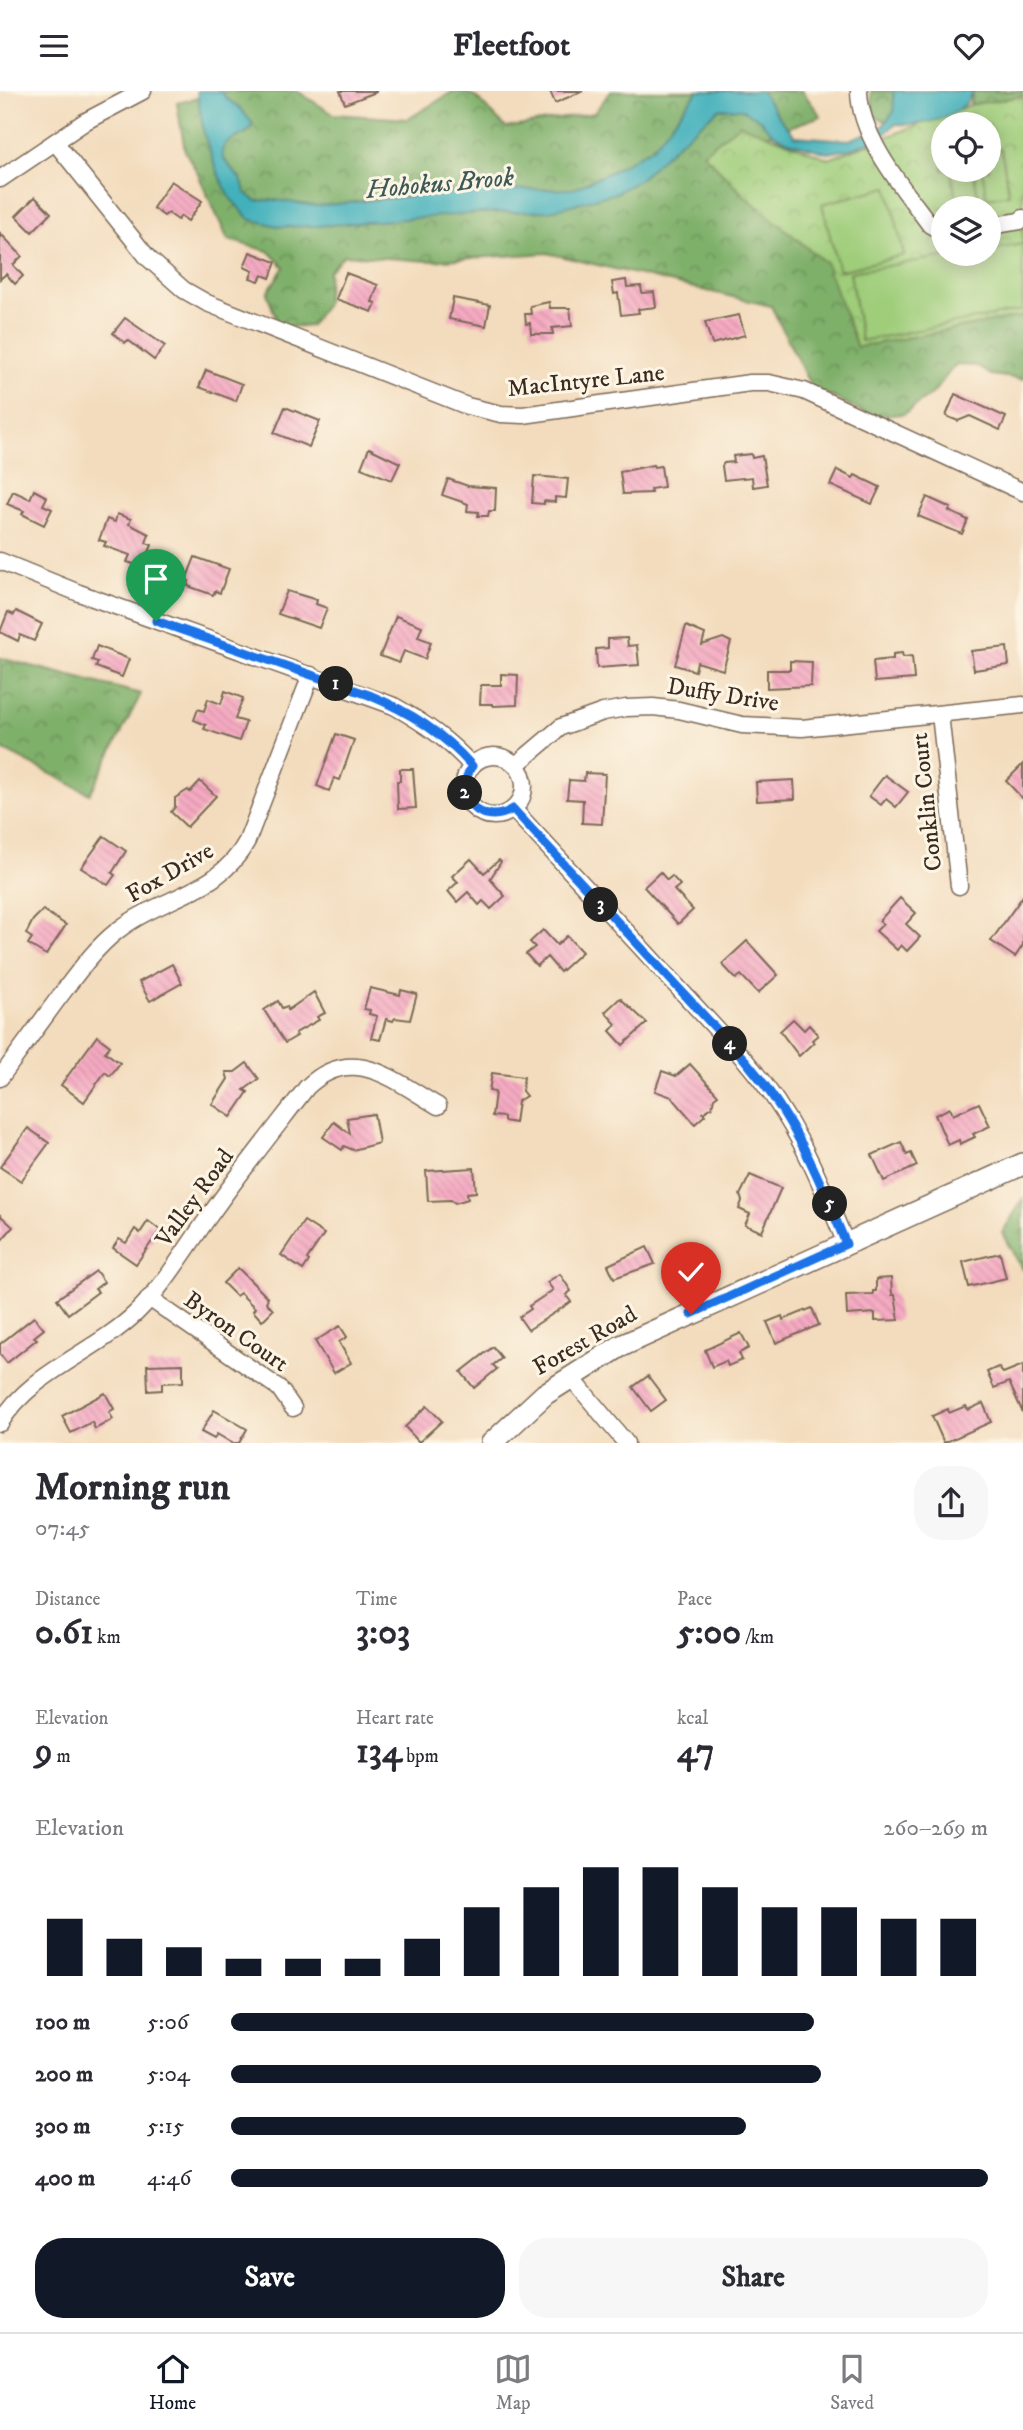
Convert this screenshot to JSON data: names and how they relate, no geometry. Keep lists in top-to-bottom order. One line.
{"streets":{"main road":["Forest Road"],"street":["MacIntyre Lane","Duffy Drive","Conklin Court","Fox Drive","Valley Road","Byron Court"]},"crossings":[["Duffy Drive","Conklin Court"],["Valley Road","Byron Court"]],"water":["Hohokus Brook"],"page":{"header":"Fleetfoot","pins":["1","2","3","4","5"],"heading":["Morning run","07:45"],"stats":[["Distance","0.61 km"],["Time","3:03"],["Pace","5:00 /km"],["Elevation","9 m"],["Heart rate","134 bpm"],["kcal","47"]],"chart":["Elevation","260–269 m"],"list":[{"name":"100 m","note":"5:06"},{"name":"200 m","note":"5:04"},{"name":"300 m","note":"5:15"},{"name":"400 m","note":"4:46"}],"buttons":["Save","Share"],"tabs":["Home","Map","Saved"]}}
